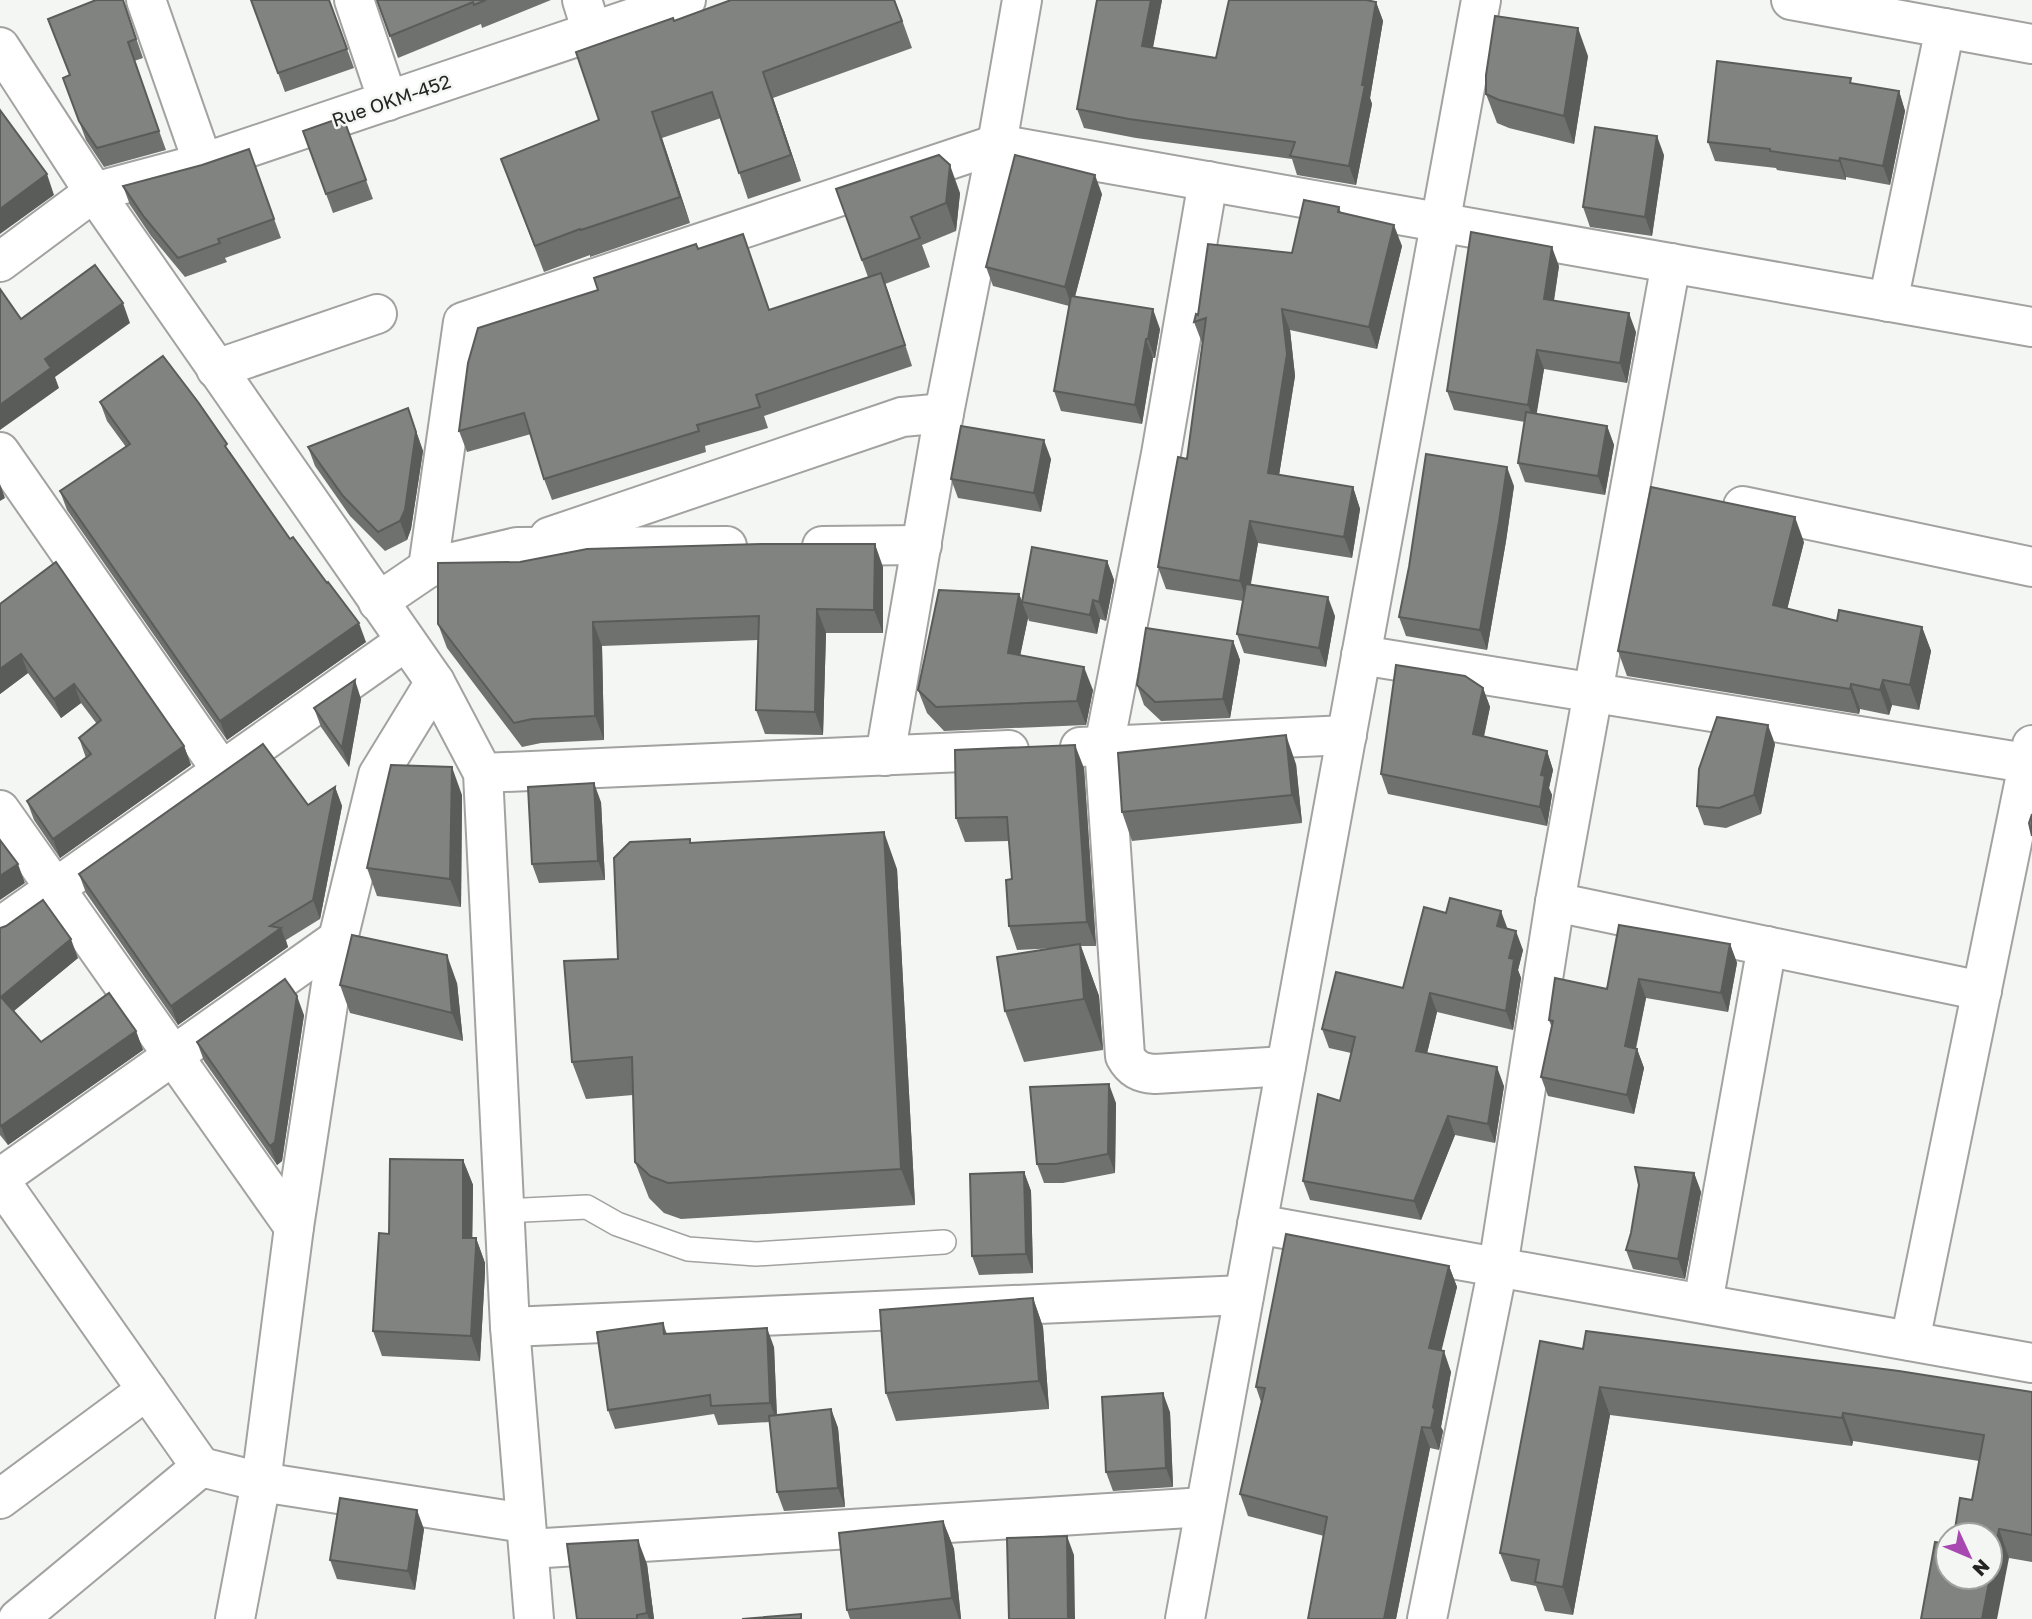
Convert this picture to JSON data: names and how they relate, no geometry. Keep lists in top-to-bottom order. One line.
{"streets":{"street":["Rue OKM-452"]},"north":"bottom right"}
